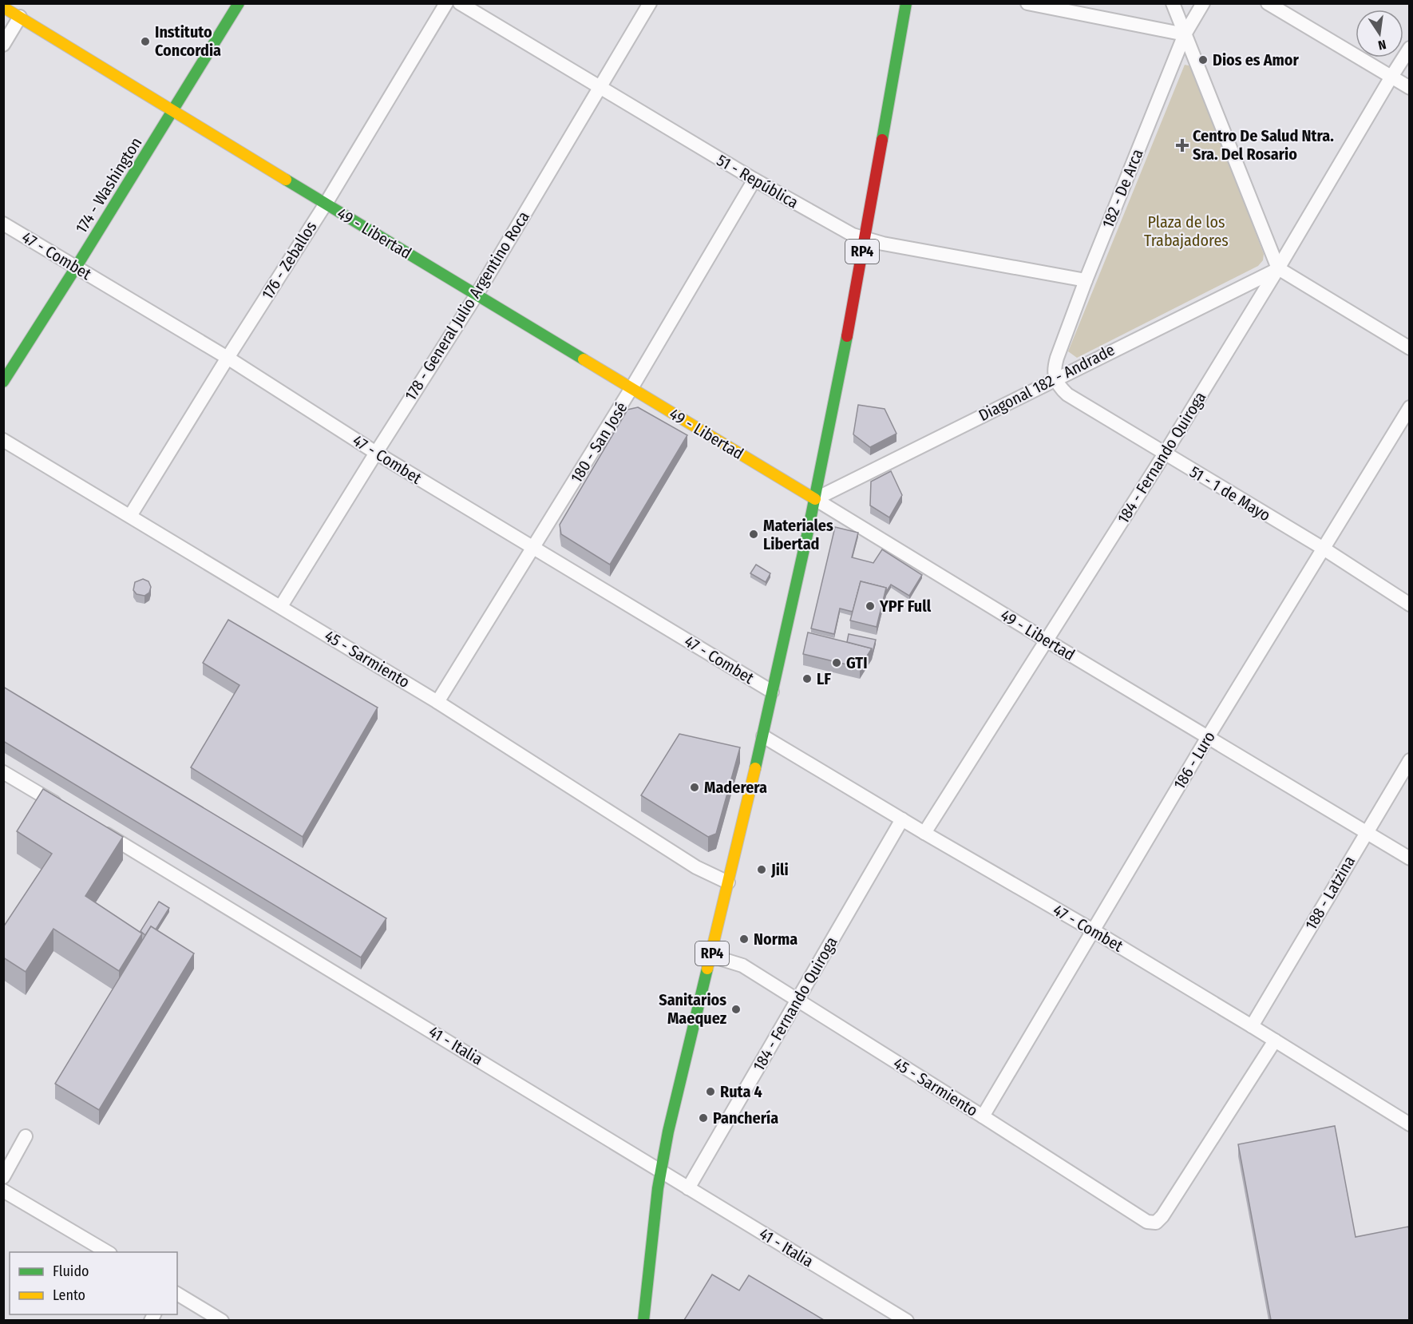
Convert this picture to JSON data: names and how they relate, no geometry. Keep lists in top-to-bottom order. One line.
{"streets":{"street":["51 - República","174 - Washington","182 - De Arca","49 - Libertad","RP4","47 - Combet","176 - Zeballos","178 - General Julio Argentino Roca","Diagonal 182 - Andrade","180 - San José","184 - Fernando Quiroga","51 - 1 de Mayo","45 - Sarmiento","186 - Luro","188 - Latzina","41 - Italia"]},"crossings":[["51 - República","182 - De Arca"],["51 - República","RP4"],["51 - República","178 - General Julio Argentino Roca"],["51 - República","180 - San José"],["174 - Washington","49 - Libertad"],["174 - Washington","47 - Combet"],["182 - De Arca","Diagonal 182 - Andrade"],["182 - De Arca","51 - 1 de Mayo"],["49 - Libertad","RP4"],["49 - Libertad","176 - Zeballos"],["49 - Libertad","178 - General Julio Argentino Roca"],["49 - Libertad","Diagonal 182 - Andrade"],["49 - Libertad","180 - San José"],["49 - Libertad","184 - Fernando Quiroga"],["49 - Libertad","186 - Luro"],["49 - Libertad","188 - Latzina"],["RP4","47 - Combet"],["RP4","Diagonal 182 - Andrade"],["RP4","45 - Sarmiento"],["RP4","41 - Italia"],["47 - Combet","176 - Zeballos"],["47 - Combet","178 - General Julio Argentino Roca"],["47 - Combet","180 - San José"],["47 - Combet","184 - Fernando Quiroga"],["47 - Combet","45 - Sarmiento"],["47 - Combet","186 - Luro"],["47 - Combet","188 - Latzina"],["176 - Zeballos","45 - Sarmiento"],["178 - General Julio Argentino Roca","45 - Sarmiento"],["Diagonal 182 - Andrade","184 - Fernando Quiroga"],["Diagonal 182 - Andrade","51 - 1 de Mayo"],["180 - San José","45 - Sarmiento"],["184 - Fernando Quiroga","51 - 1 de Mayo"],["184 - Fernando Quiroga","45 - Sarmiento"],["184 - Fernando Quiroga","41 - Italia"],["51 - 1 de Mayo","186 - Luro"],["45 - Sarmiento","186 - Luro"]],"parks":["Plaza de los Trabajadores"],"places":{"other":["Instituto Concordia","Dios es Amor","Materiales Libertad","YPF Full","GTI","LF","Maderera","Jili","Norma","Sanitarios Maequez","Ruta 4","Panchería"],"health":["Centro De Salud Ntra. Sra. Del Rosario"]},"legend":["Fluido","Lento"],"north":"bottom"}
